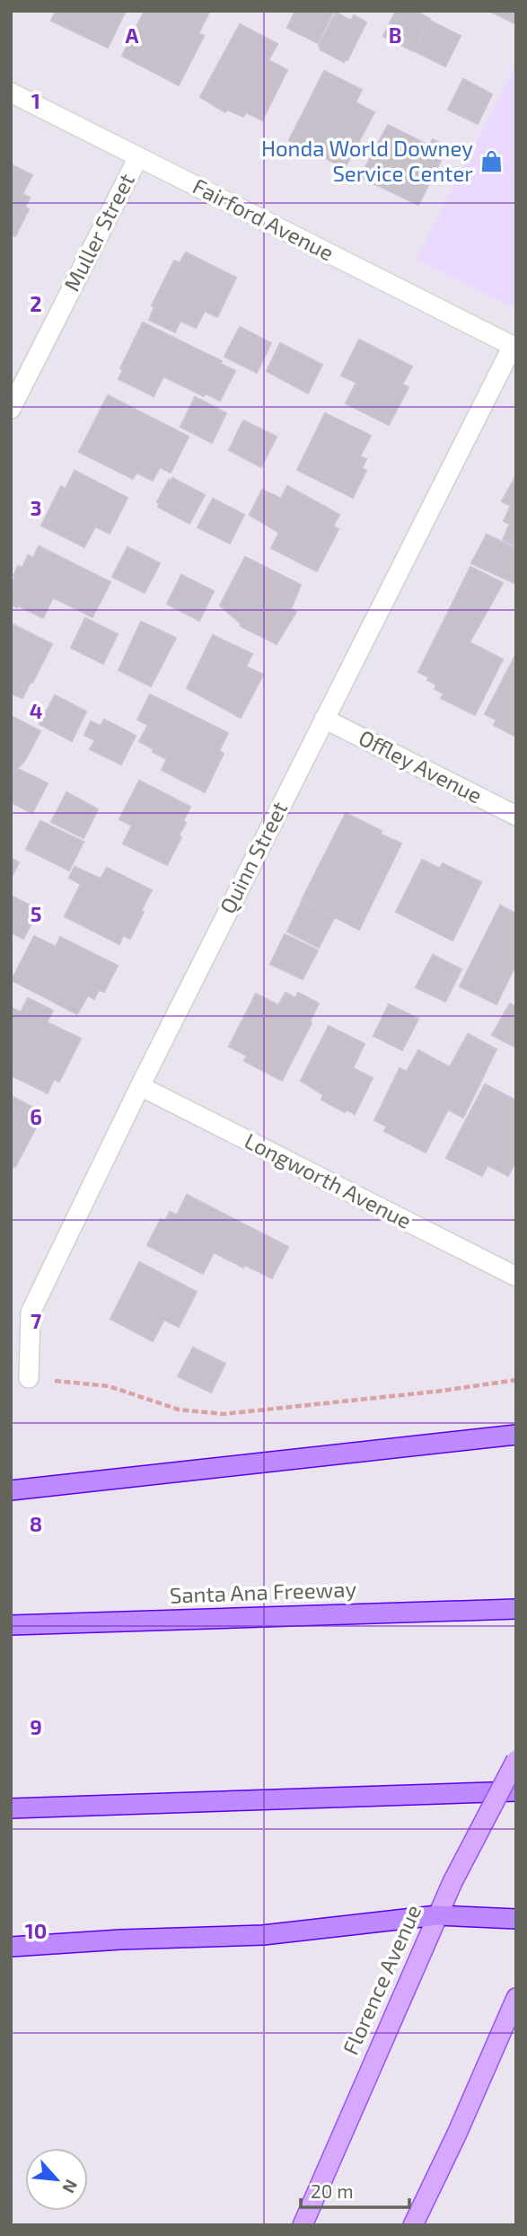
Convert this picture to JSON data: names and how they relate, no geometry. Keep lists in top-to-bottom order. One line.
{"streets":{"highway":["Santa Ana Freeway"],"main road":["Florence Avenue"],"street":["Fairford Avenue","Muller Street","Offley Avenue","Quinn Street","Longworth Avenue"]},"crossings":[["Fairford Avenue","Muller Street"],["Fairford Avenue","Quinn Street"],["Offley Avenue","Quinn Street"],["Quinn Street","Longworth Avenue"]],"places":{"shop":["Honda World Downey Service Center"]},"scale_bar":"20 m","north":"bottom right","grid":{"columns":["A","B"],"rows":["1","2","3","4","5","6","7","8","9","10"]}}
